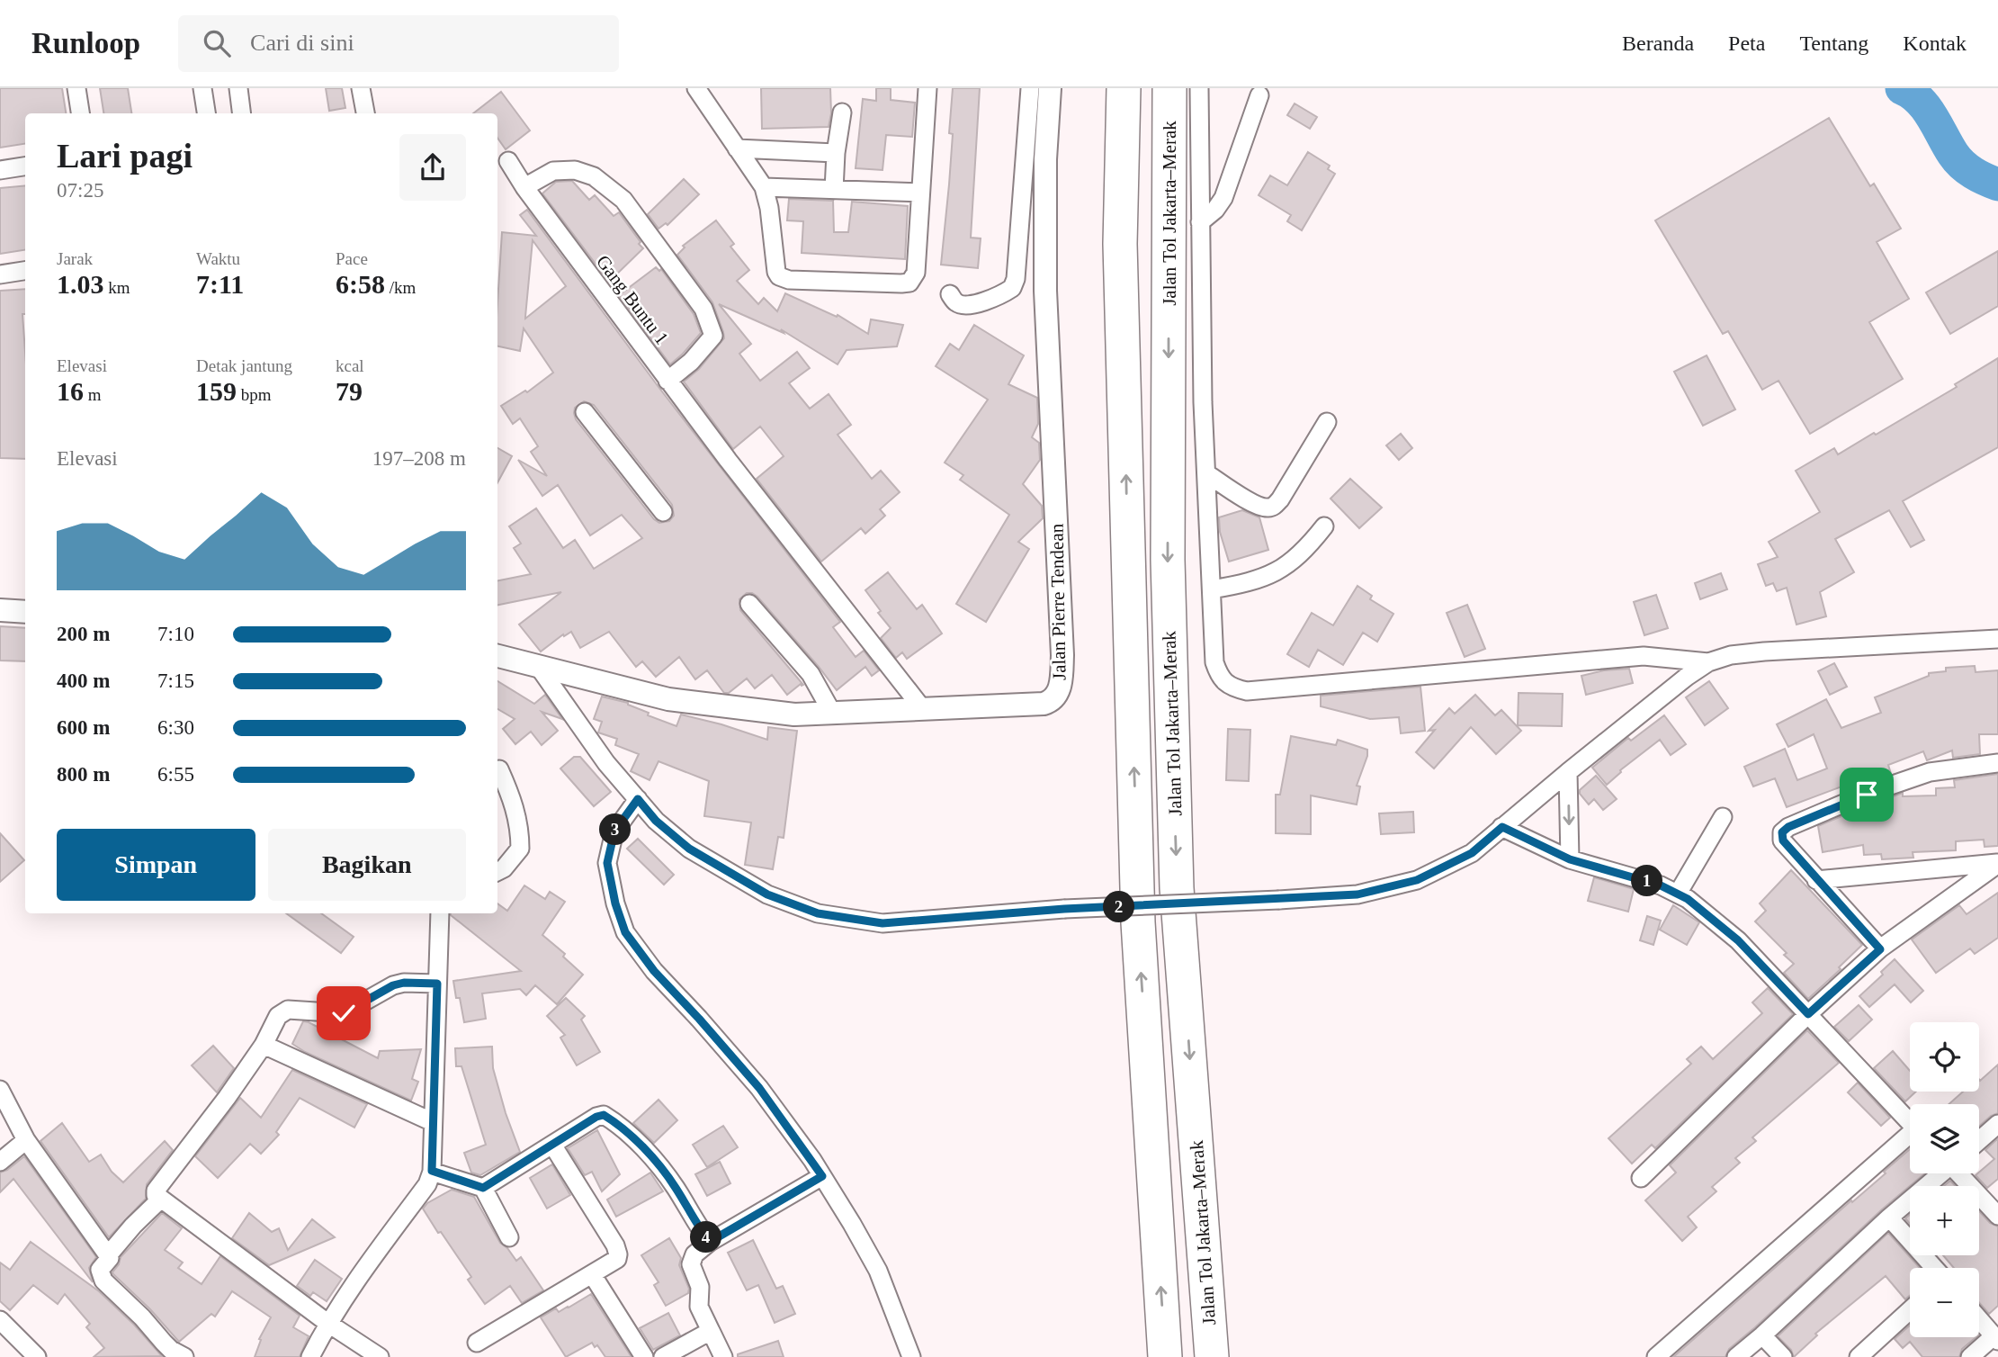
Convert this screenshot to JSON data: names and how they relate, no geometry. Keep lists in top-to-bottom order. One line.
{"streets":{"highway":["Jalan Tol Jakarta–Merak"],"street":["Gang Buntu 1","Jalan Pierre Tendean"]},"crossings":[["Gang Buntu 1","Jalan Pierre Tendean"]],"page":{"header":"Runloop","search":"Cari di sini","nav":["Beranda","Peta","Tentang","Kontak"],"heading":["Lari pagi","07:25"],"stats":[["Jarak","1.03 km"],["Waktu","7:11"],["Pace","6:58 /km"],["Elevasi","16 m"],["Detak jantung","159 bpm"],["kcal","79"]],"chart":["Elevasi","197–208 m"],"list":[{"name":"200 m","note":"7:10"},{"name":"400 m","note":"7:15"},{"name":"600 m","note":"6:30"},{"name":"800 m","note":"6:55"}],"pins":["3","1","2","4"],"buttons":["Simpan","Bagikan"],"map_buttons":["+","−"]}}
